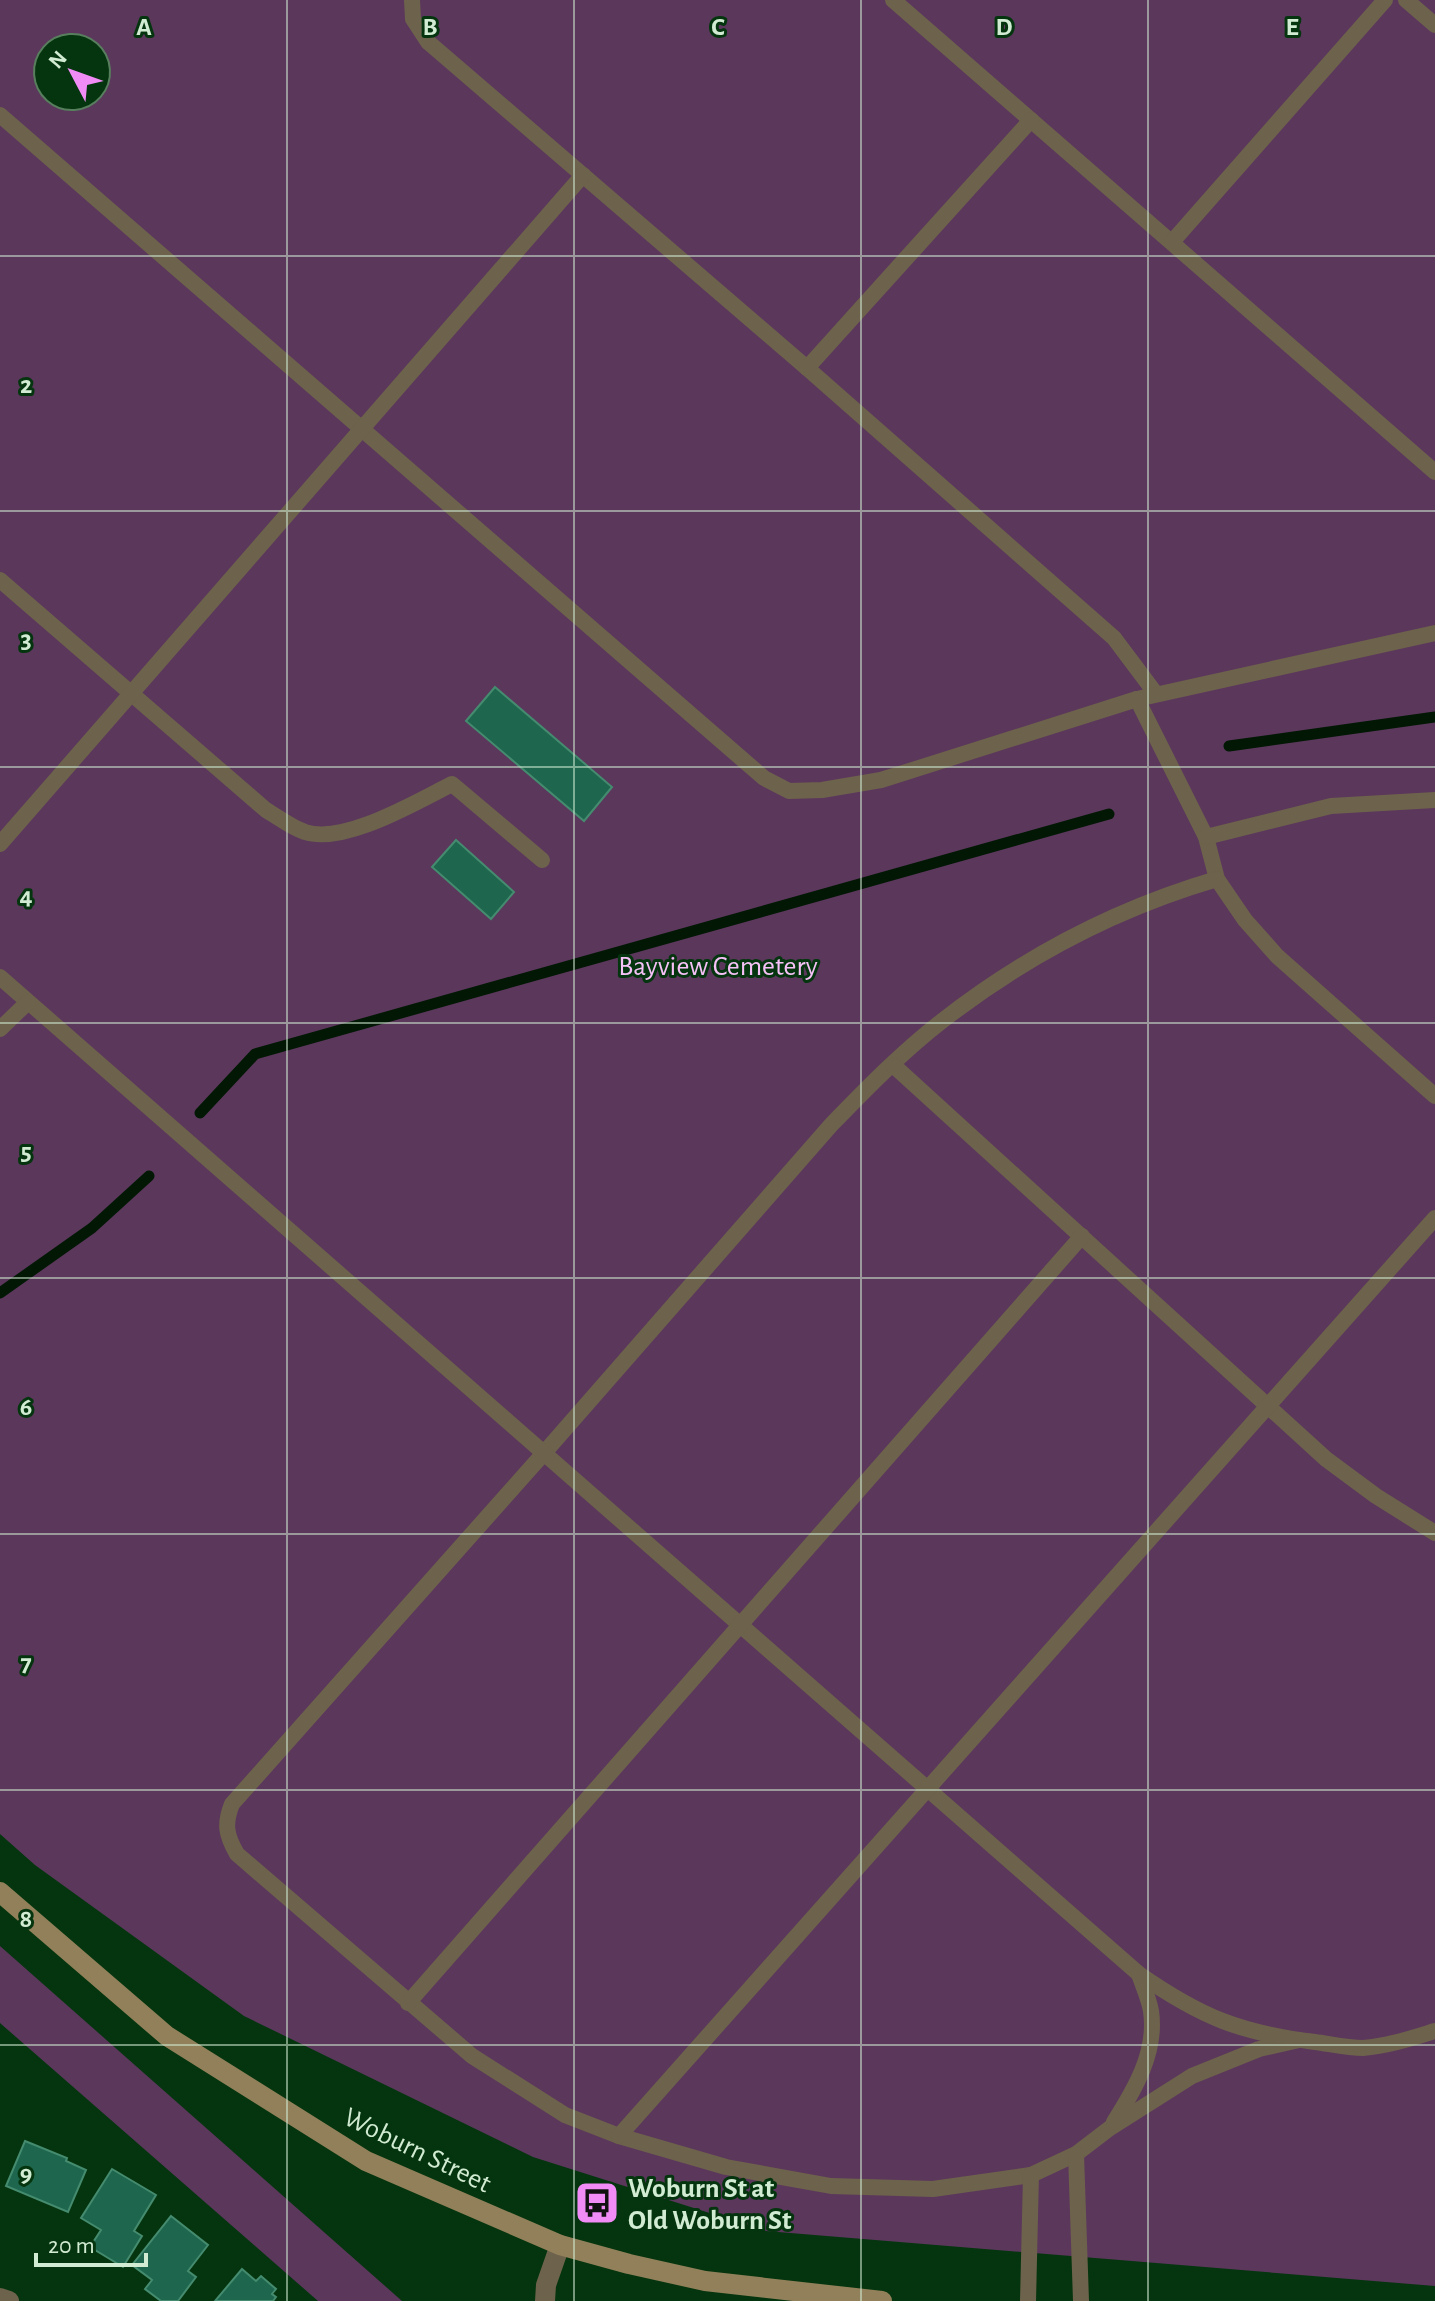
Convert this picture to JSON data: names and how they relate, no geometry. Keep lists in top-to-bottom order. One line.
{"streets":{"street":["Woburn Street"]},"parks":["Bayview Cemetery"],"places":{"bus stop":["Woburn St at Old Woburn St"]},"scale_bar":"20 m","north":"top left","grid":{"columns":["A","B","C","D","E"],"rows":["2","3","4","5","6","7","8","9"]}}
